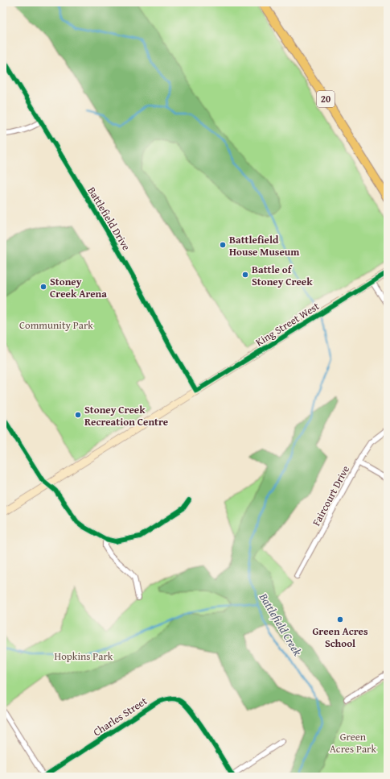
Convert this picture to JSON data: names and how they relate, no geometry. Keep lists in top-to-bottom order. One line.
{"streets":{"main road":["20","King Street West"],"street":["Battlefield Drive","Faircourt Drive","Charles Street"]},"crossings":[["Battlefield Drive","King Street West"]],"water":["Battlefield Creek"],"parks":["Community Park","Hopkins Park","Green Acres Park"],"places":["Battlefield House Museum","Battle of Stoney Creek","Stoney Creek Arena","Stoney Creek Recreation Centre","Green Acres School"]}
